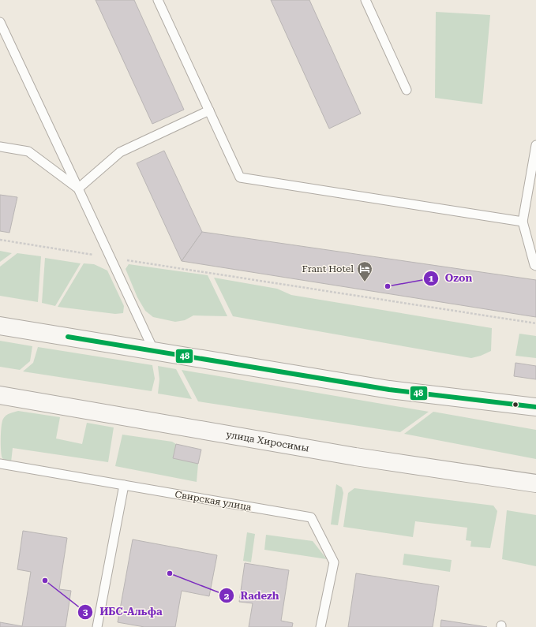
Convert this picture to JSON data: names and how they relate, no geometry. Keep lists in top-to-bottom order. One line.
{"streets":{"main road":["улица Хиросимы"],"lane":["Свирская улица"]},"places":{"hotel":["Frant Hotel"],"other":["Ozon","Radezh","ИБС-Альфа"]},"lines":["transit line 48"]}
